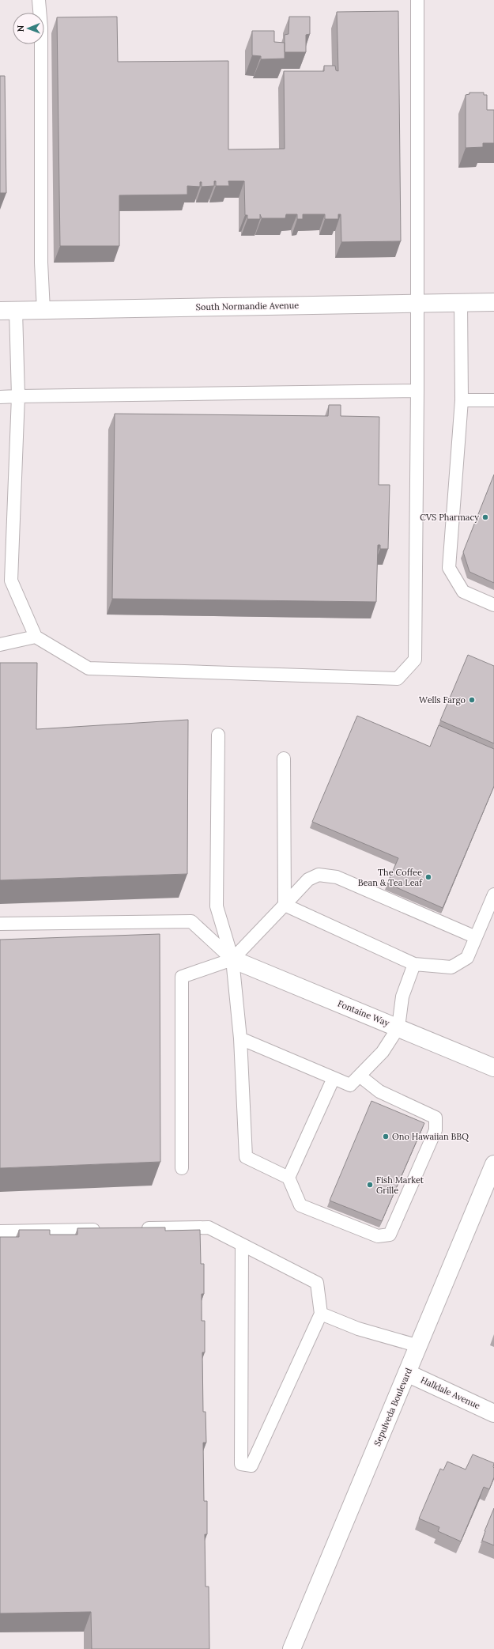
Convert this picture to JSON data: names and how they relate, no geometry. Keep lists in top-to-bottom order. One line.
{"streets":{"main road":["South Normandie Avenue","Fontaine Way","Halldale Avenue","Sepulveda Boulevard"]},"crossings":[["Halldale Avenue","Sepulveda Boulevard"]],"places":["CVS Pharmacy","Wells Fargo","The Coffee Bean & Tea Leaf","Ono Hawaiian BBQ","Fish Market Grille"],"north":"left"}
